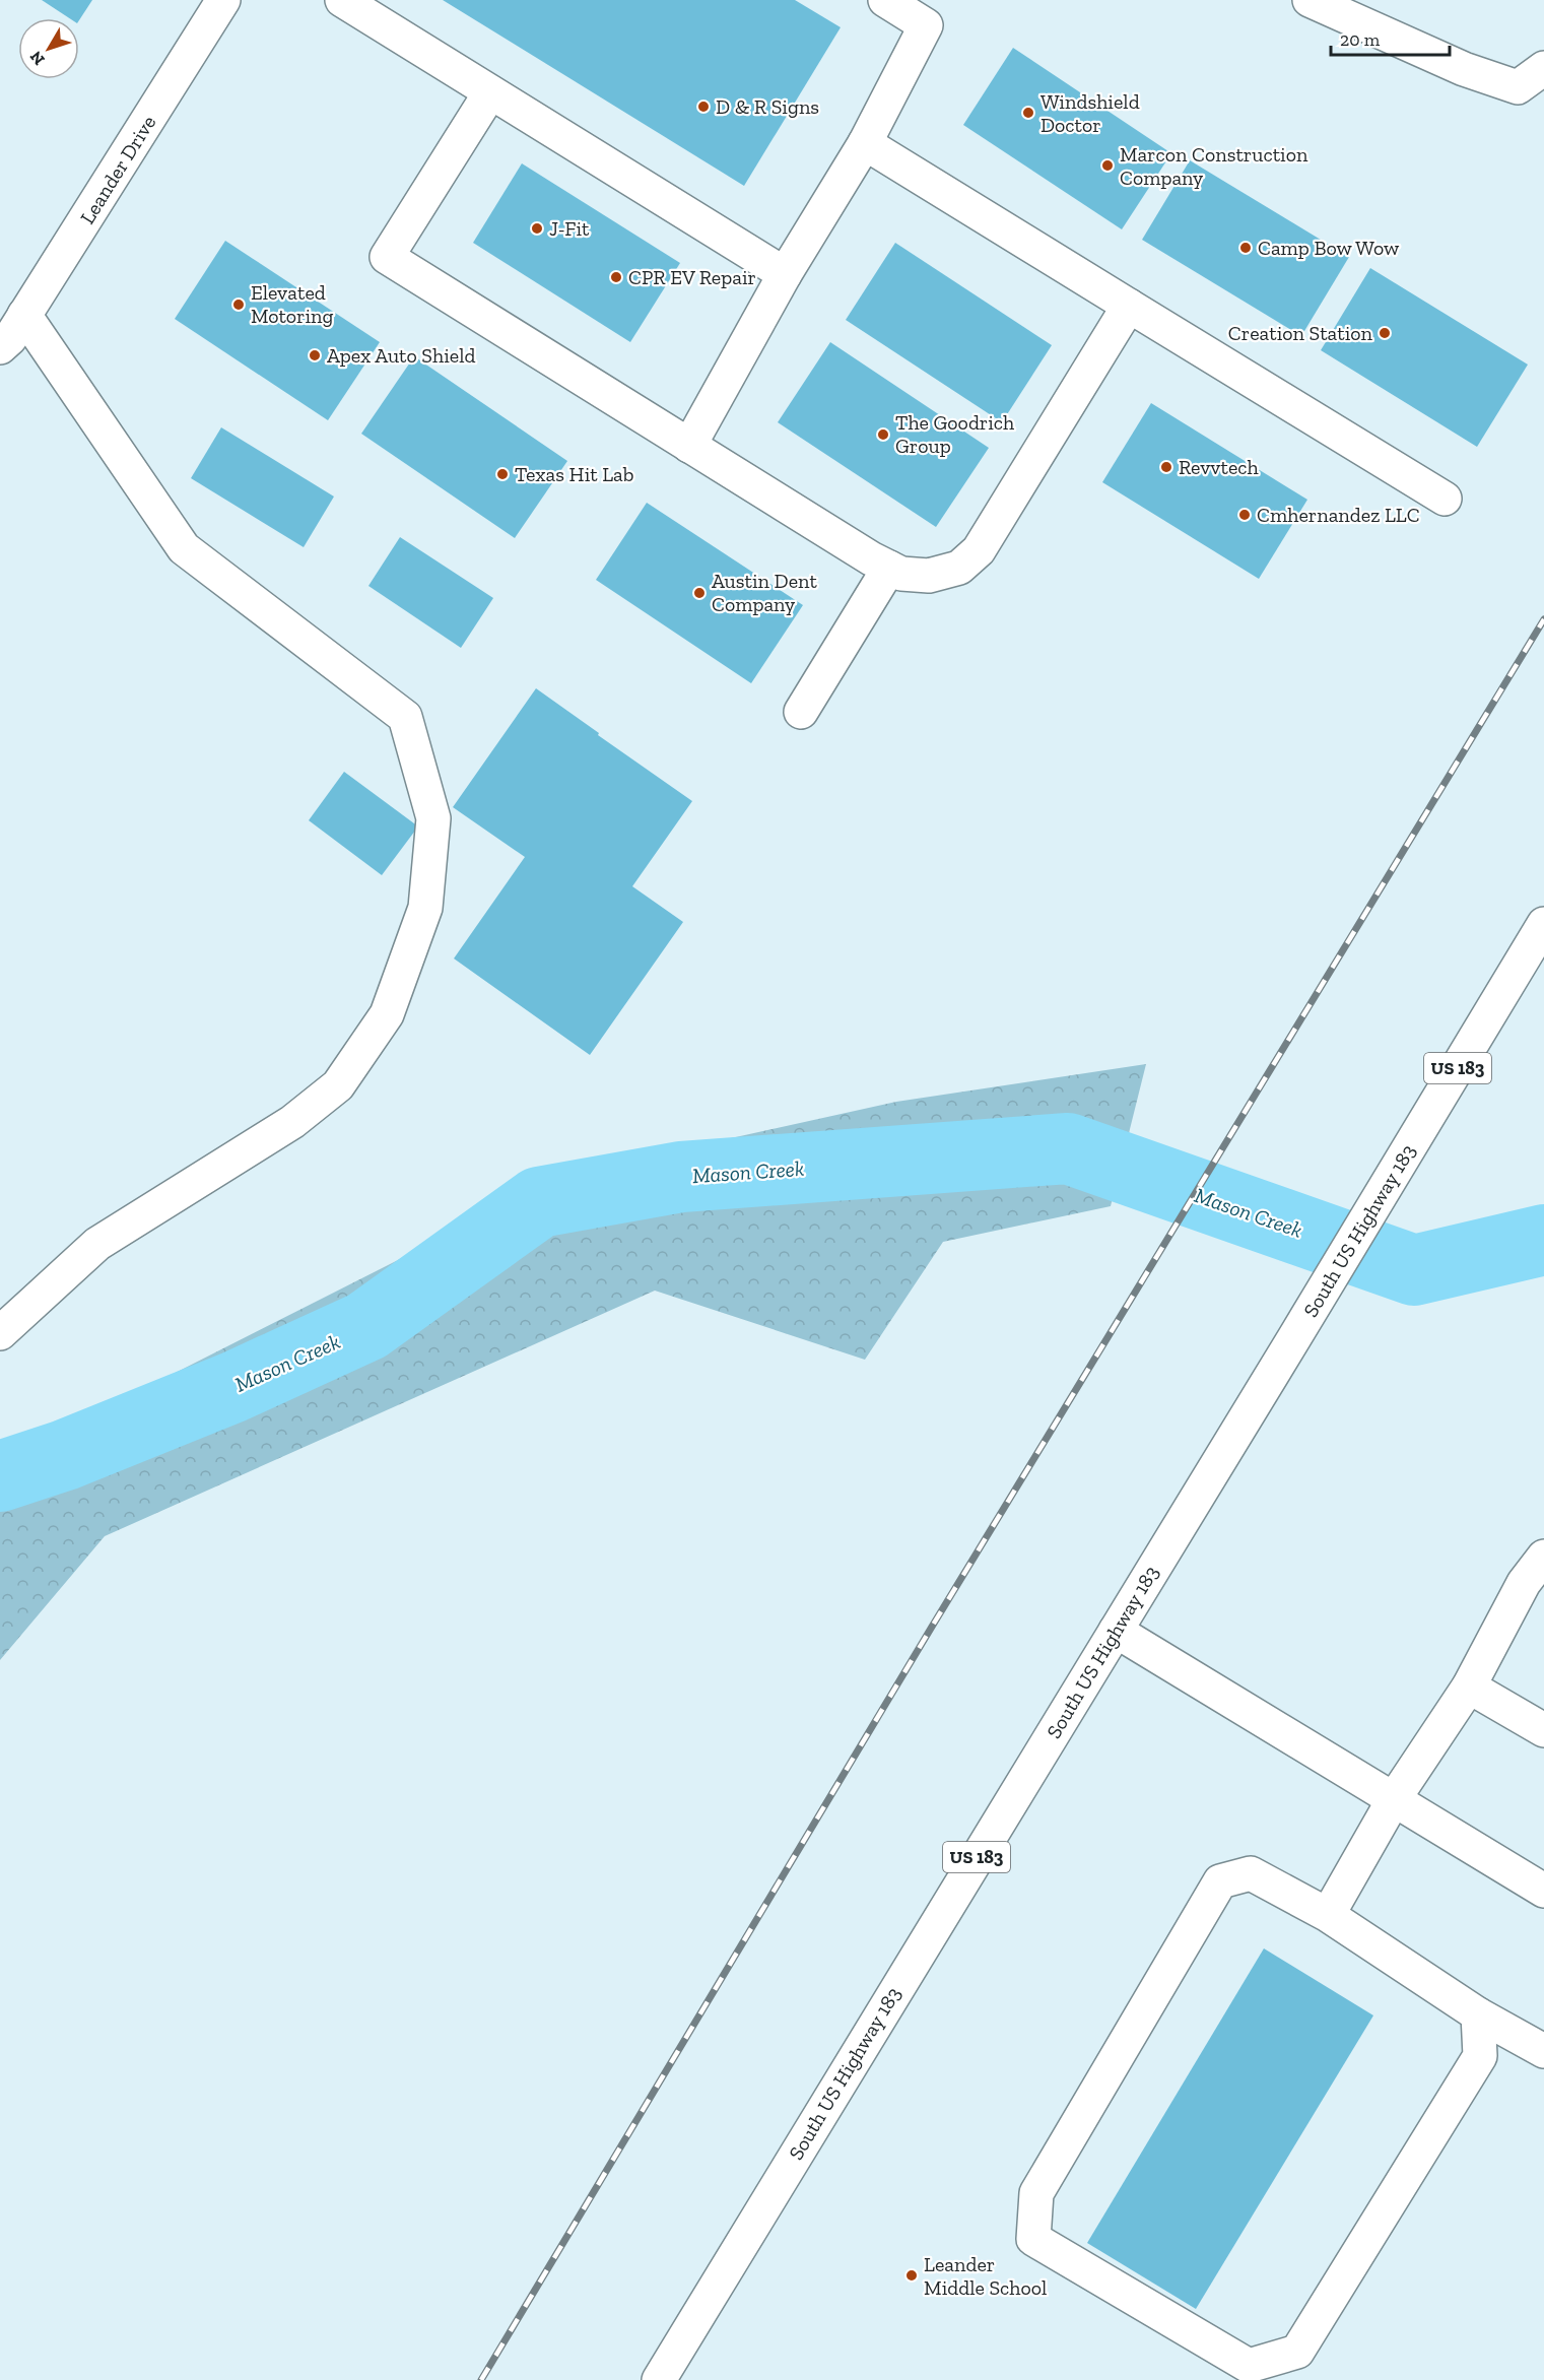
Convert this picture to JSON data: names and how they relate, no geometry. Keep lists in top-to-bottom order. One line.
{"streets":{"main road":["Leander Drive","US 183","South US Highway 183"]},"water":["Mason Creek"],"places":["D & R Signs","Windshield Doctor","Marcon Construction Company","J-Fit","Camp Bow Wow","CPR EV Repair","Elevated Motoring","Creation Station","Apex Auto Shield","The Goodrich Group","Revvtech","Texas Hit Lab","Cmhernandez LLC","Austin Dent Company","Leander Middle School"],"scale_bar":"20 m","north":"bottom left"}
